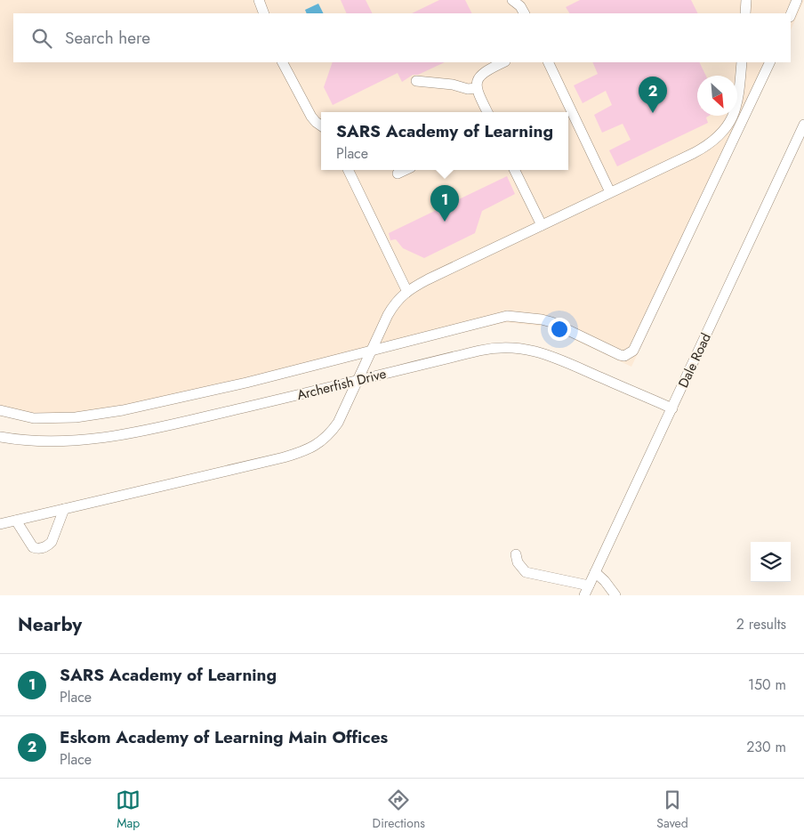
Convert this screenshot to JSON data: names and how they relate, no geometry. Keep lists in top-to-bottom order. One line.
{"streets":{"street":["Dale Road","Archerfish Drive"]},"crossings":[["Dale Road","Archerfish Drive"]],"north":"bottom right","page":{"search":"Search here","pins":["2","1"],"popup":["SARS Academy of Learning","Place"],"heading":["Nearby","2 results"],"list":[{"mark":"1","name":"SARS Academy of Learning","note":"Place","value":"150 m"},{"mark":"2","name":"Eskom Academy of Learning Main Offices","note":"Place","value":"230 m"}],"nav":["Map","Directions","Saved"]}}
